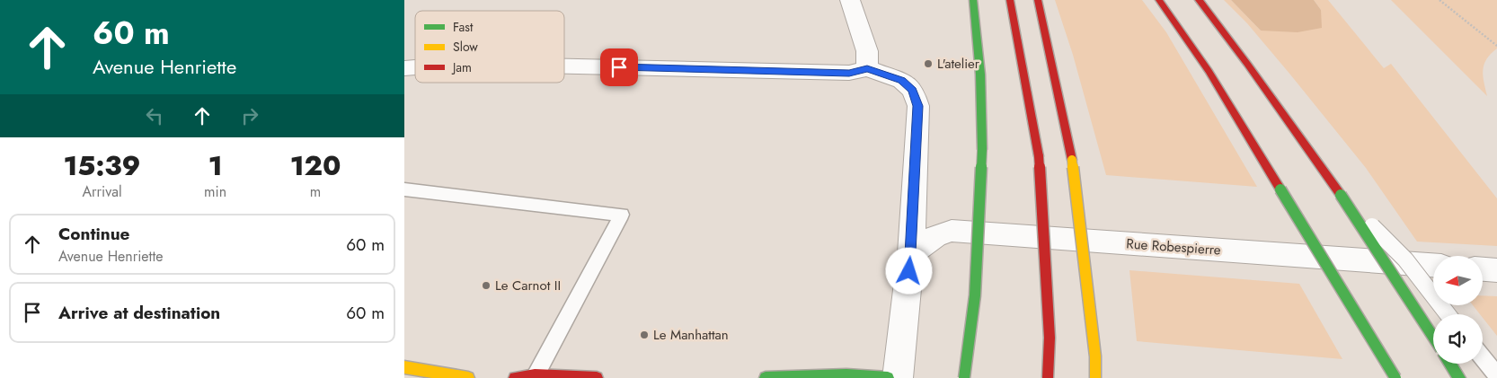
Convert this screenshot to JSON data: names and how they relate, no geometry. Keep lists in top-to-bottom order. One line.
{"streets":{"street":["Rue Robespierre"]},"places":["L'atelier","Le Carnot II","Le Manhattan"],"legend":["Fast","Slow","Jam"],"north":"left","page":{"turn":["60 m","Avenue Henriette"],"eta":["15:39","Arrival","1","min","120","m"],"list":[{"name":"Continue","note":"Avenue Henriette","value":"60 m"},{"name":"Arrive at destination","value":"60 m"}]}}
